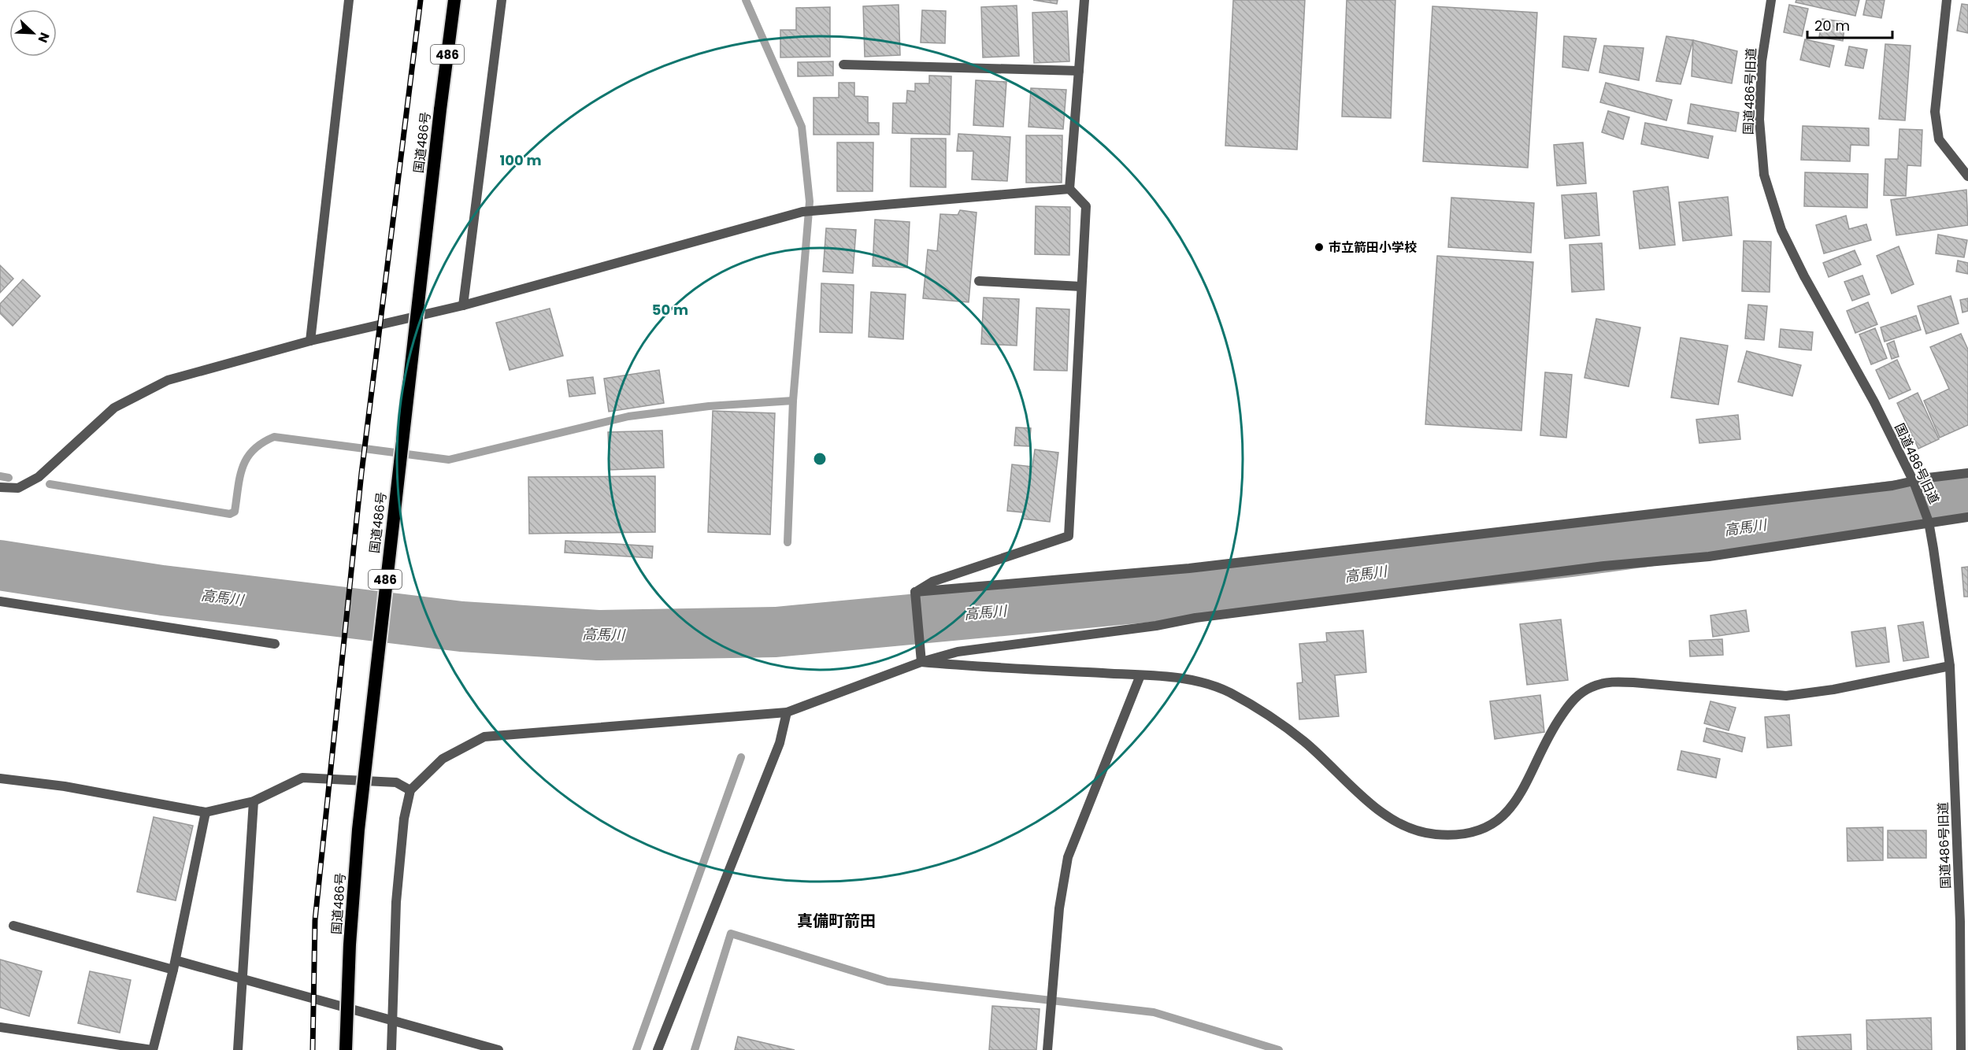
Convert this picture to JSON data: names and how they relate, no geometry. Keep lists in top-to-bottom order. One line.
{"streets":{"highway":["486","国道486号"],"street":["国道486号旧道"]},"districts":["真備町箭田"],"water":["高馬川"],"places":["市立箭田小学校"],"scale_bar":"20 m","north":"bottom right","rings":["100 m","50 m"]}
